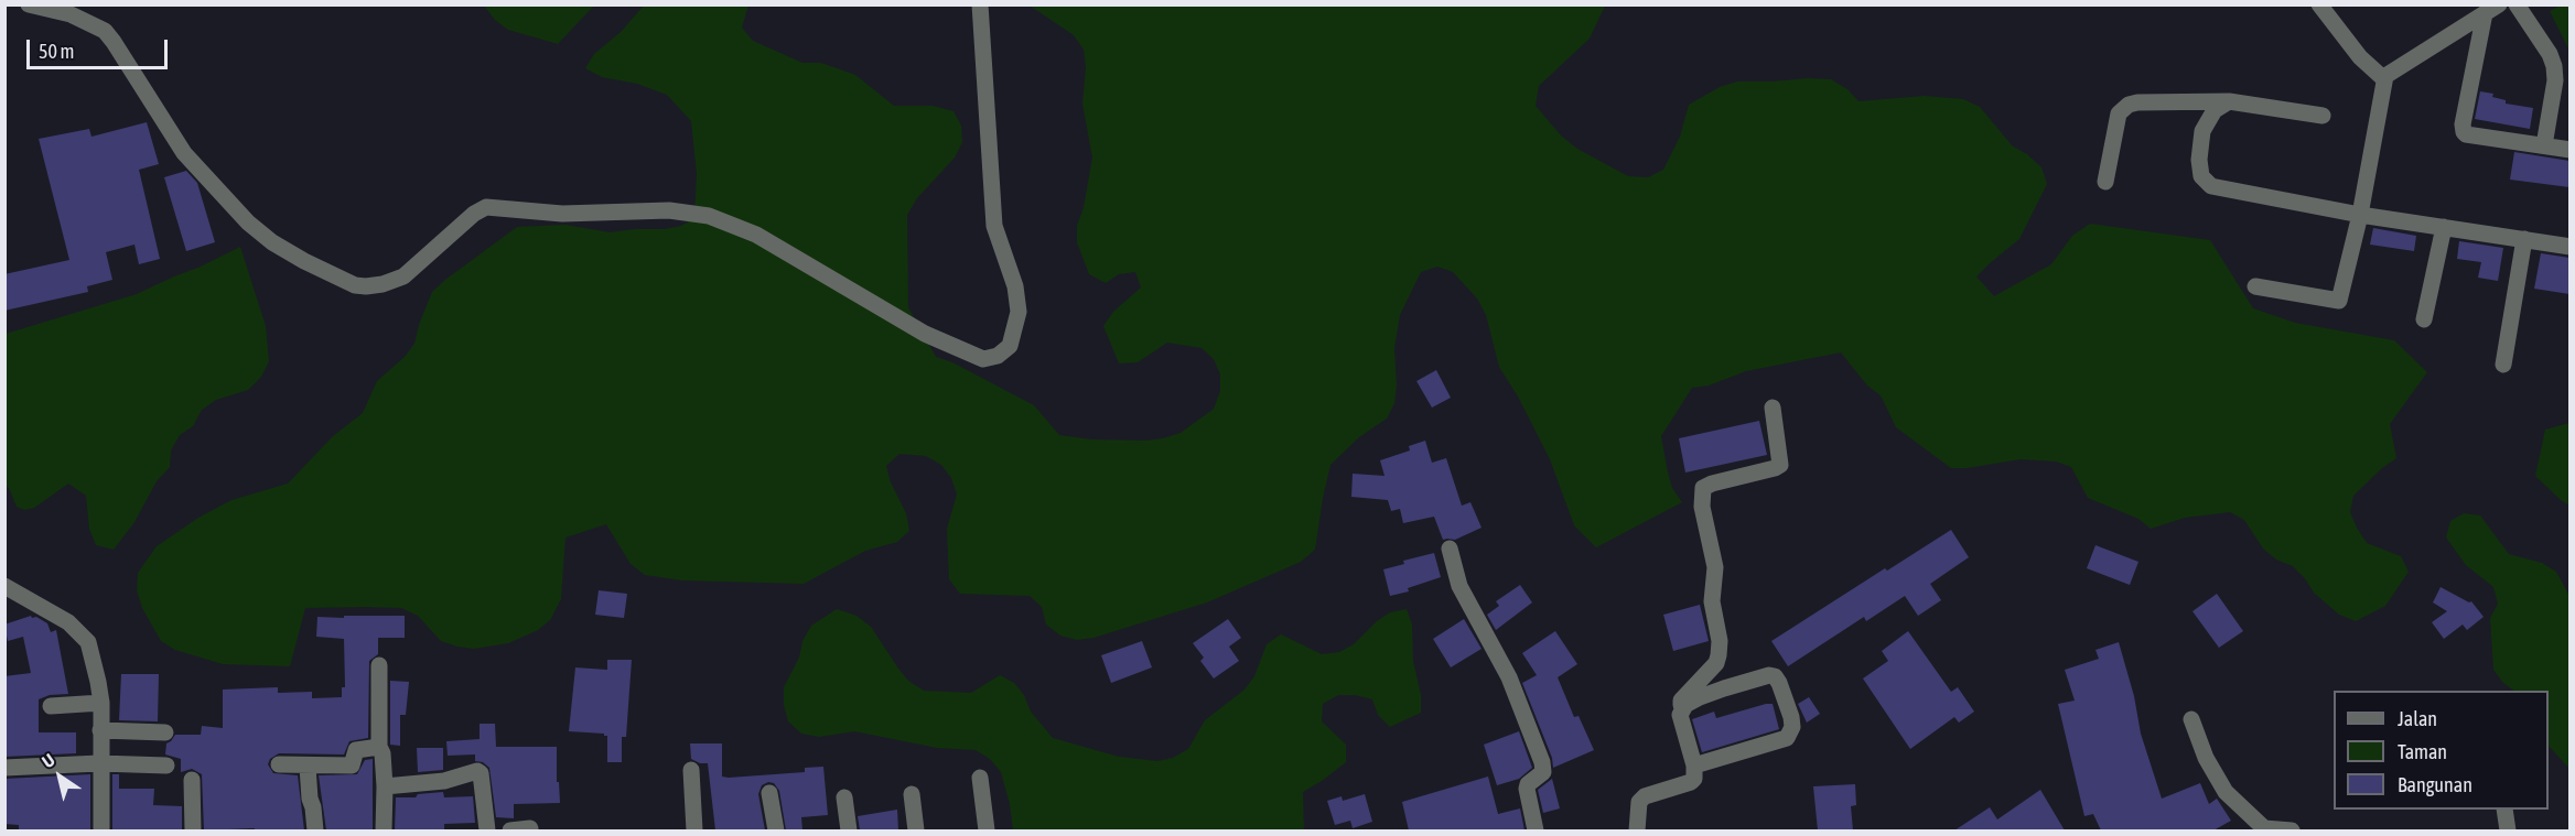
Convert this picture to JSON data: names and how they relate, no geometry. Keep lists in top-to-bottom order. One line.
{"legend":["Jalan","Taman","Bangunan"],"scale_bar":"50 m","north":"top left"}
